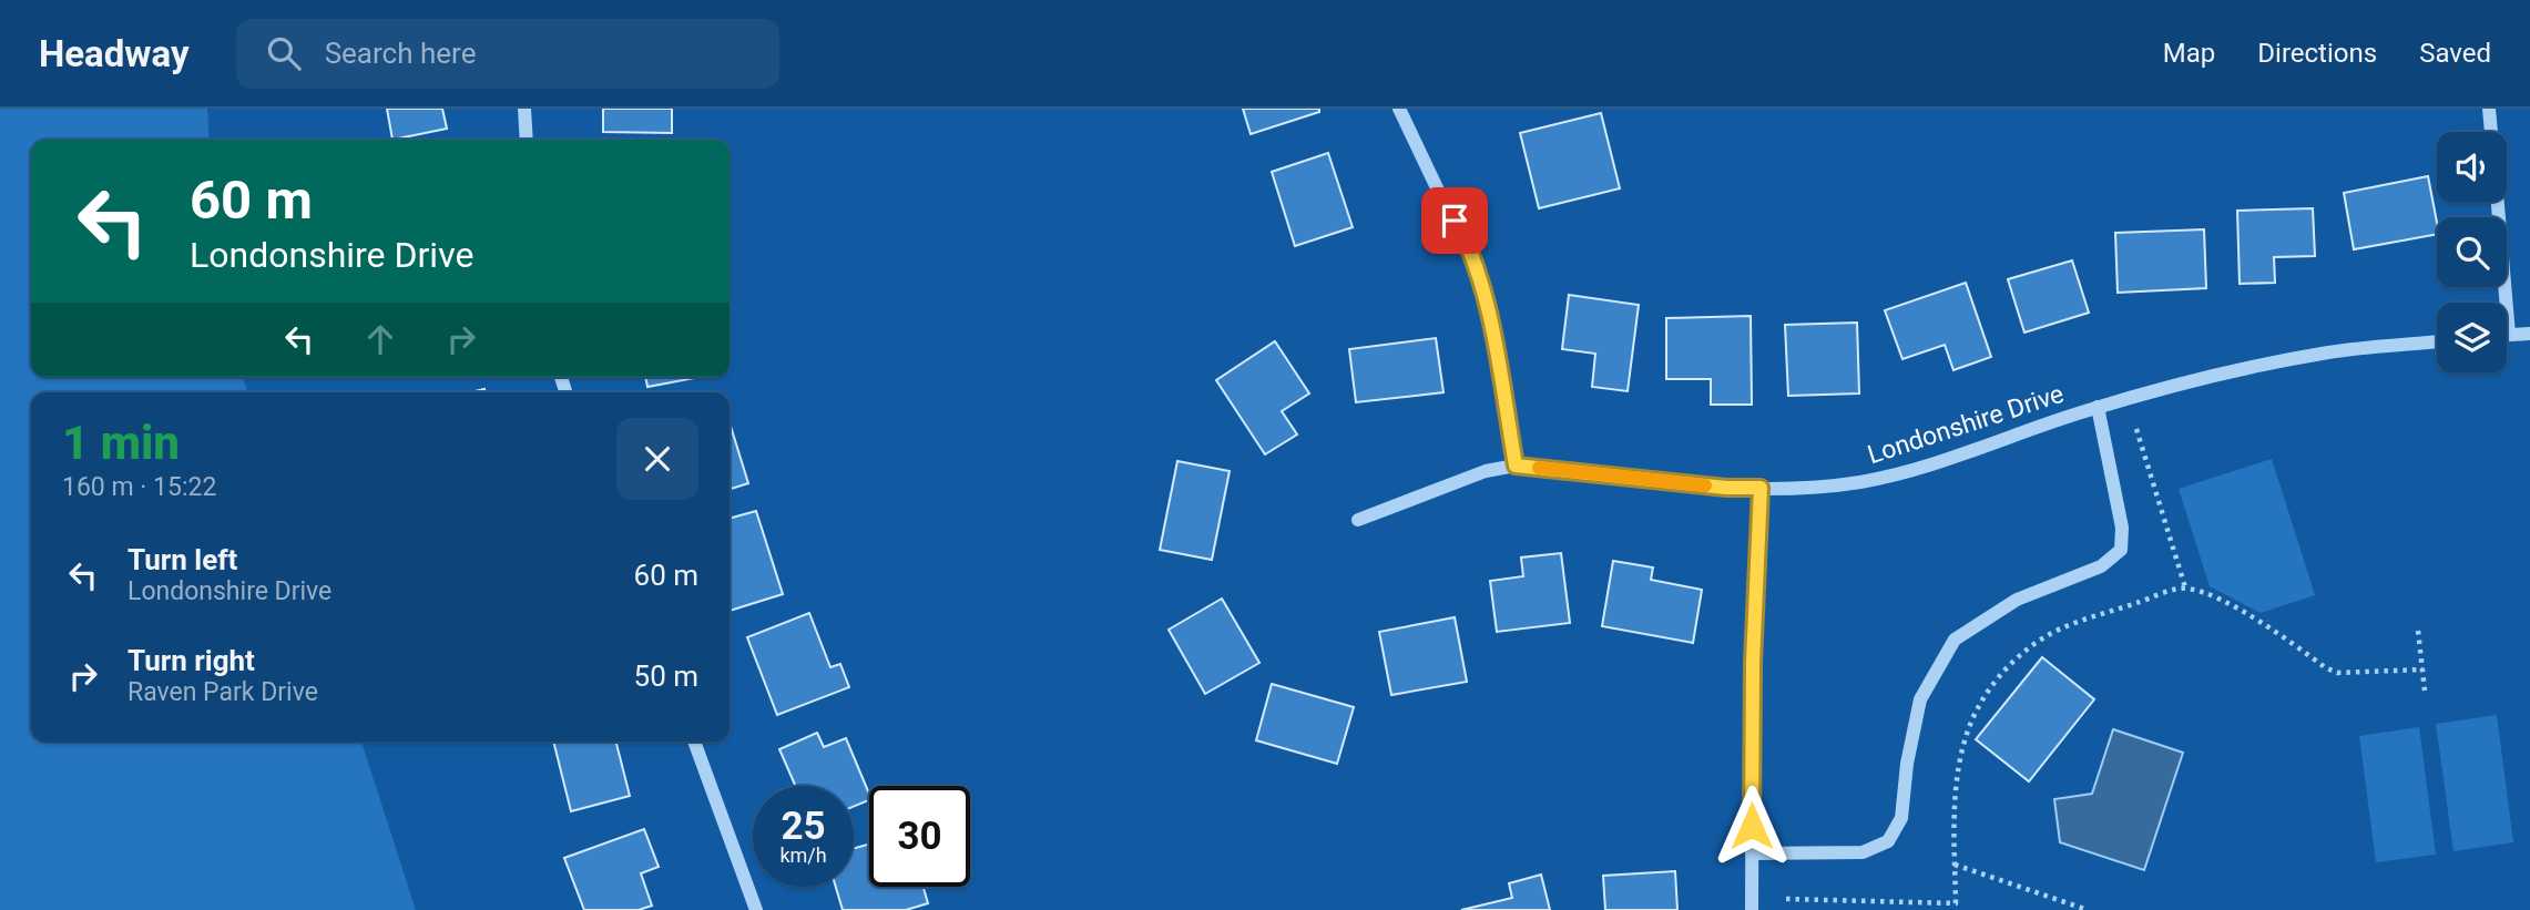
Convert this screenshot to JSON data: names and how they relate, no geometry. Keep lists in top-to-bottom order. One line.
{"streets":{"street":["Londonshire Drive"]},"page":{"header":"Headway","search":"Search here","nav":["Map","Directions","Saved"],"turn":["60 m","Londonshire Drive"],"heading":["1 min","160 m · 15:22"],"list":[{"name":"Turn left","note":"Londonshire Drive","value":"60 m"},{"name":"Turn right","note":"Raven Park Drive","value":"50 m"}],"speed":"25 km/h","limit":"30"}}
